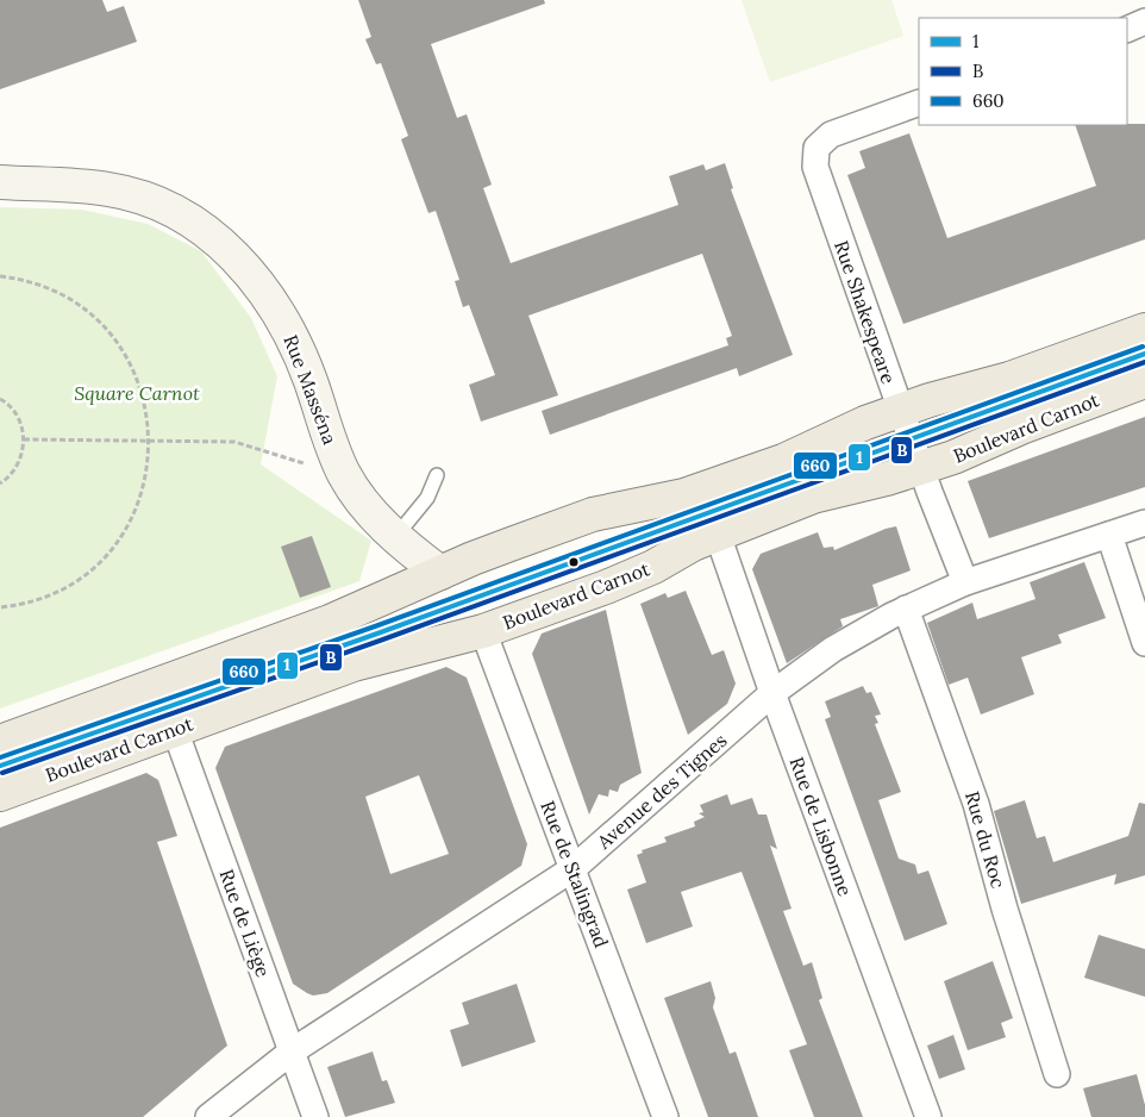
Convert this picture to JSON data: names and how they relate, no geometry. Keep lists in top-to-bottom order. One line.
{"streets":{"main road":["Rue Masséna","Boulevard Carnot"],"street":["Rue Shakespeare","Avenue des Tignes","Rue de Lisbonne","Rue du Roc","Rue de Stalingrad","Rue de Liège"]},"crossings":[["Rue Shakespeare","Boulevard Carnot"],["Rue Shakespeare","Avenue des Tignes"],["Rue Masséna","Boulevard Carnot"],["Boulevard Carnot","Rue de Lisbonne"],["Boulevard Carnot","Rue de Stalingrad"],["Boulevard Carnot","Rue de Liège"],["Avenue des Tignes","Rue de Lisbonne"],["Avenue des Tignes","Rue du Roc"],["Avenue des Tignes","Rue de Stalingrad"],["Avenue des Tignes","Rue de Liège"]],"parks":["Square Carnot"],"lines":["transit line 660","transit line 1","transit line B"],"legend":["1","B","660"]}
